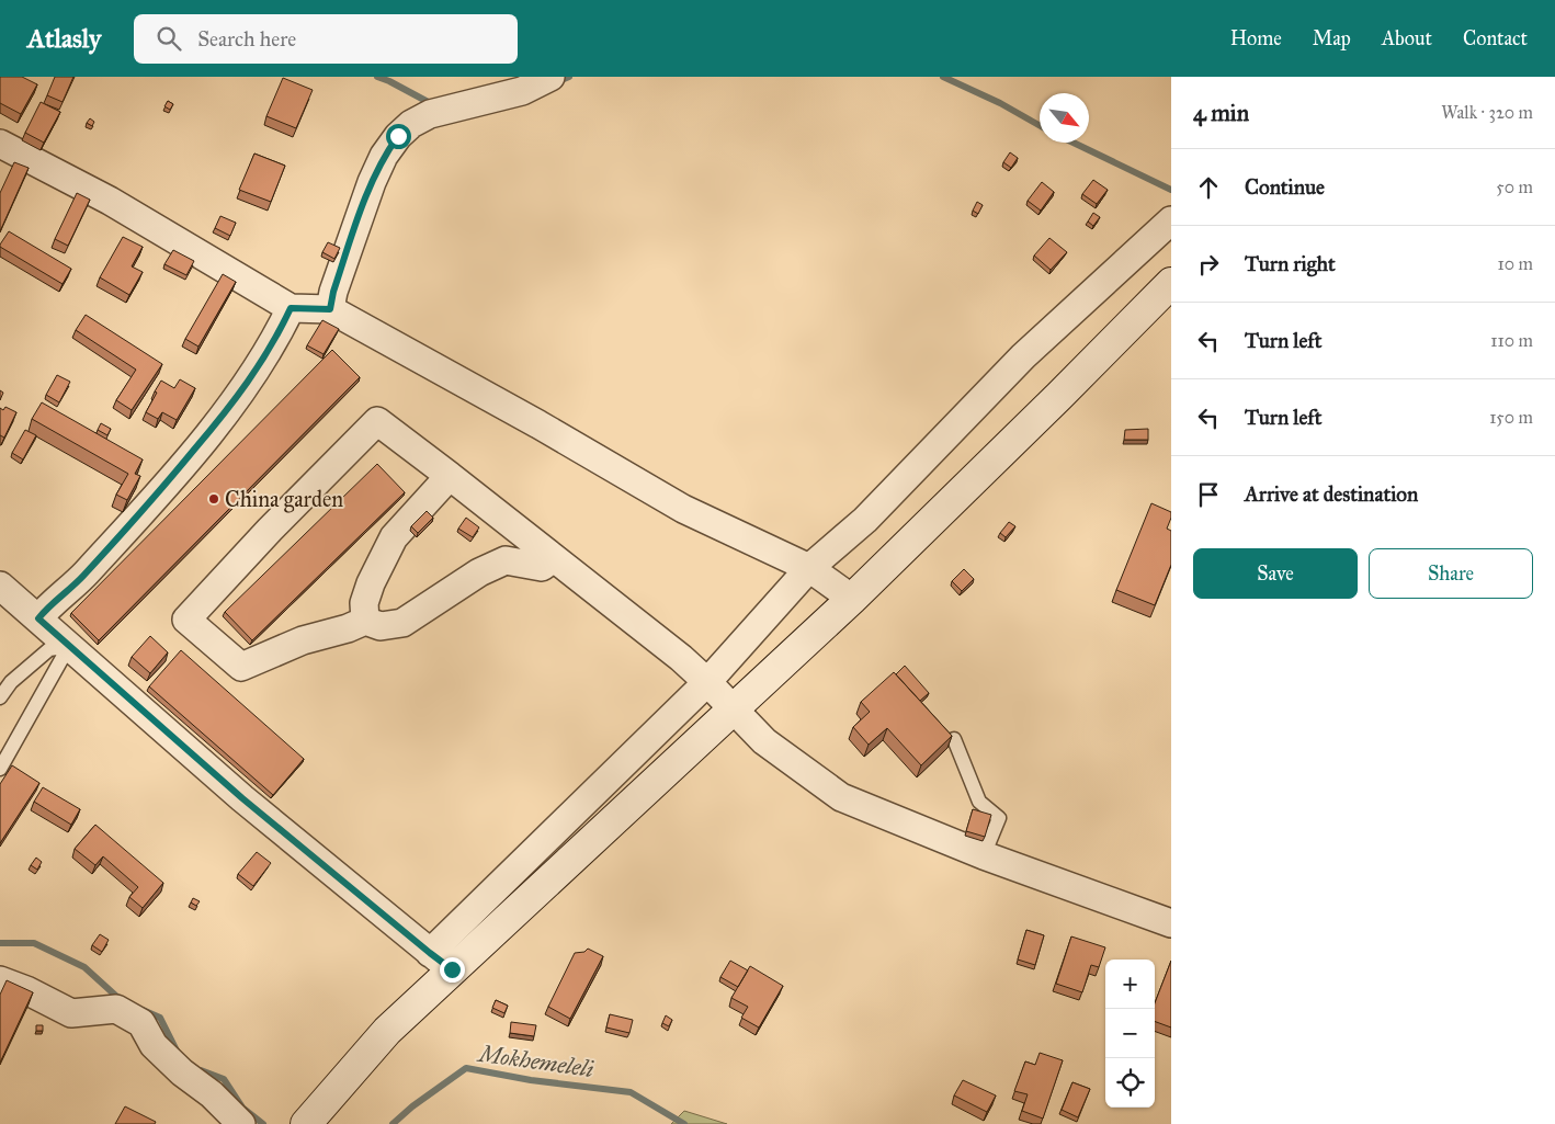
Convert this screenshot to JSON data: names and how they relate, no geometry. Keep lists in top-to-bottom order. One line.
{"water":["Mokhemeleli"],"places":["China garden"],"north":"bottom right","page":{"header":"Atlasly","search":"Search here","nav":["Home","Map","About","Contact"],"heading":["4 min","Walk · 320 m"],"list":[["Continue","50 m"],["Turn right","10 m"],["Turn left","110 m"],["Turn left","150 m"],"Arrive at destination"],"buttons":["Save","Share"],"map_buttons":["+","−"]}}
